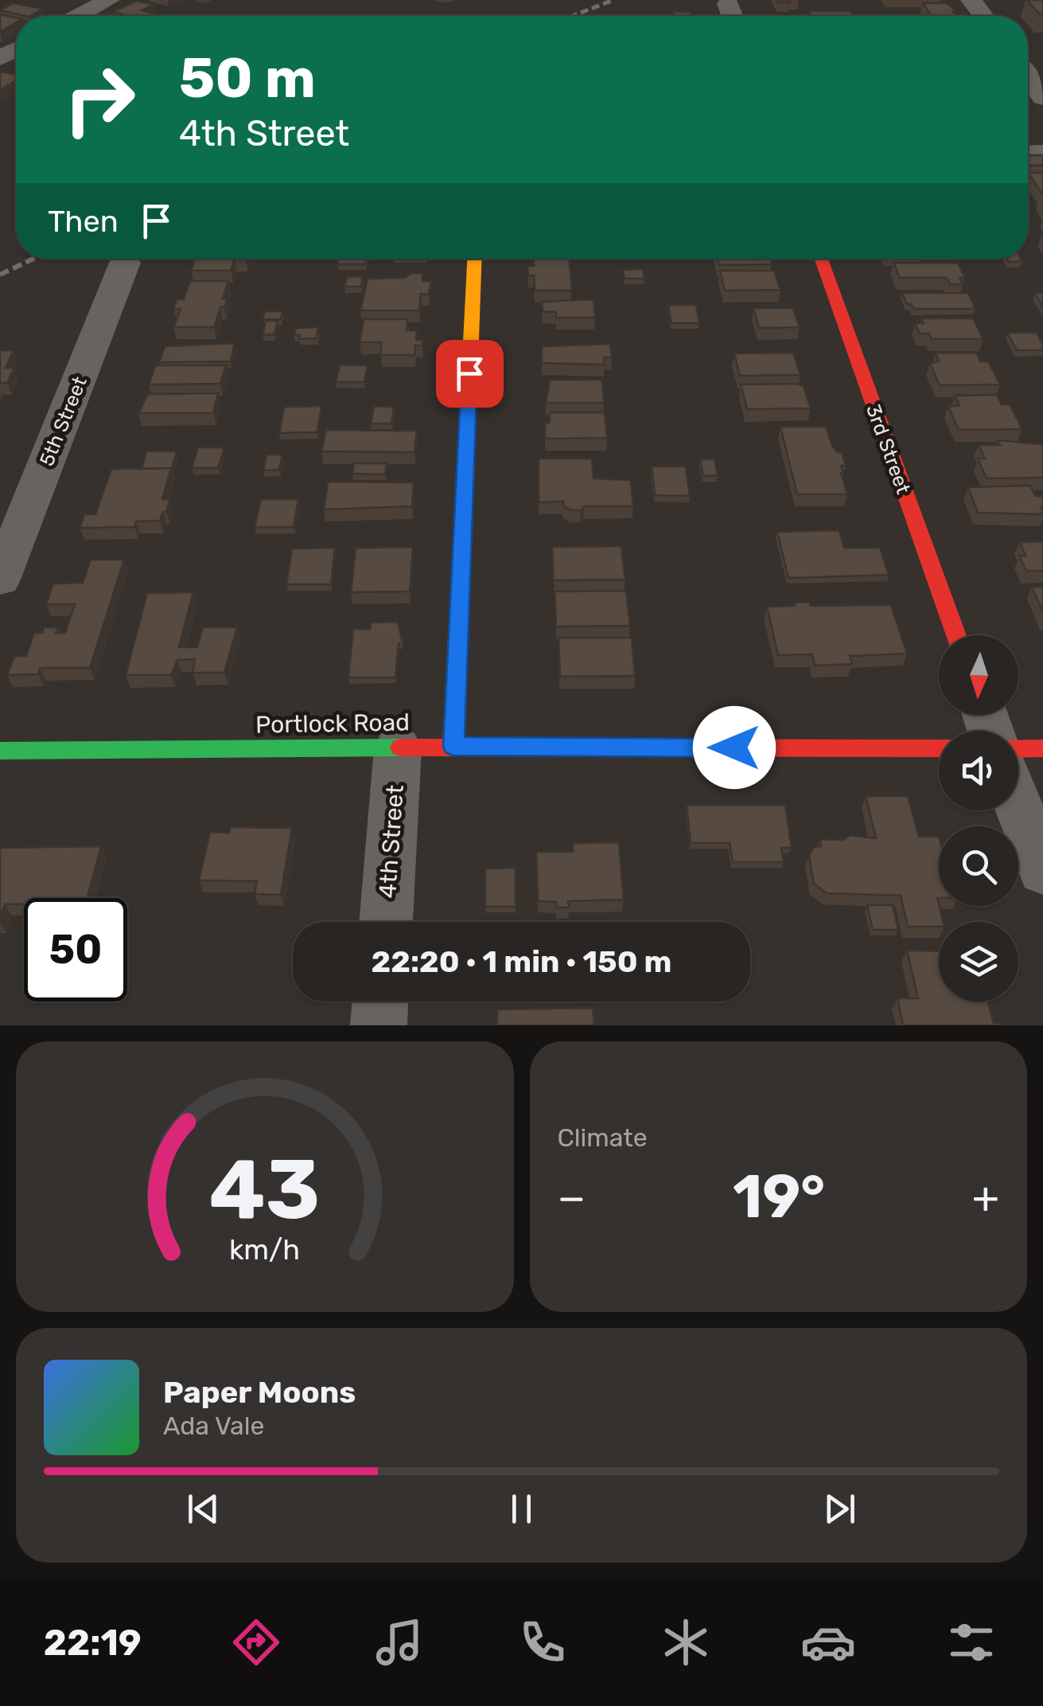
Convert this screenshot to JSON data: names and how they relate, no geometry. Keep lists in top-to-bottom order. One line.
{"streets":{"street":["5th Street","3rd Street","Portlock Road","4th Street"]},"crossings":[["Portlock Road","4th Street"]],"north":"bottom","page":{"turn":["50 m","4th Street"],"then":"Then","limit":"50","trip":"22:20 · 1 min · 150 m","tile":"Climate","heat":["−","19°","+"],"song":["Paper Moons","Ada Vale"],"tabs":"22:19","gauge":["43","km/h"]}}
